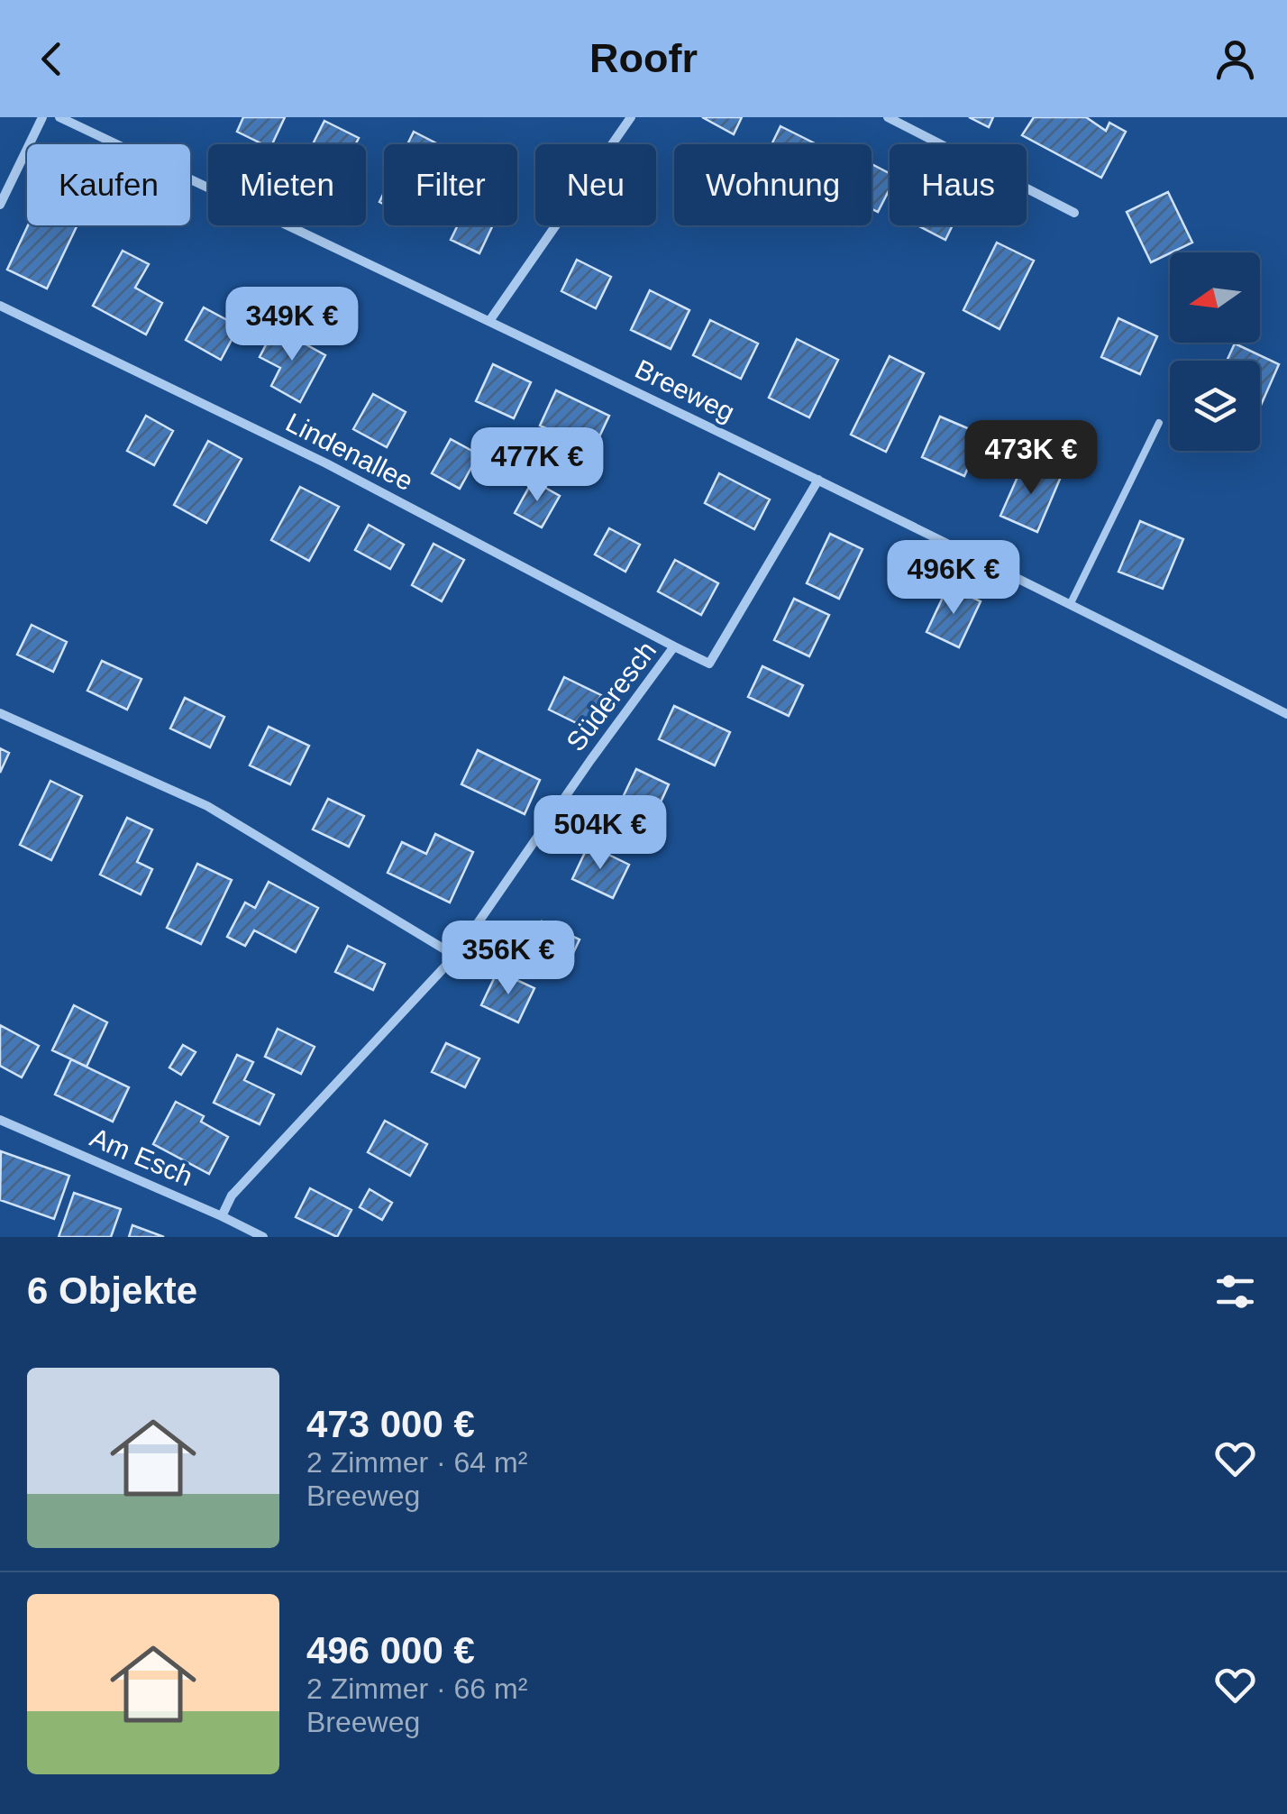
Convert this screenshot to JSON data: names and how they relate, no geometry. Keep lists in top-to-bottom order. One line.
{"streets":{"street":["Breeweg","Lindenallee","Süderesch","Am Esch"]},"crossings":[["Breeweg","Süderesch"],["Lindenallee","Süderesch"],["Süderesch","Am Esch"]],"north":"left","page":{"header":"Roofr","chip":["Kaufen","Mieten","Filter","Neu","Wohnung","Haus"],"price":["349K €","473K €","477K €","496K €","504K €","356K €"],"heading":"6 Objekte","list":[{"name":"473 000 €","note":"2 Zimmer · 64 m² · Breeweg"},{"name":"496 000 €","note":"2 Zimmer · 66 m² · Breeweg"}]}}
